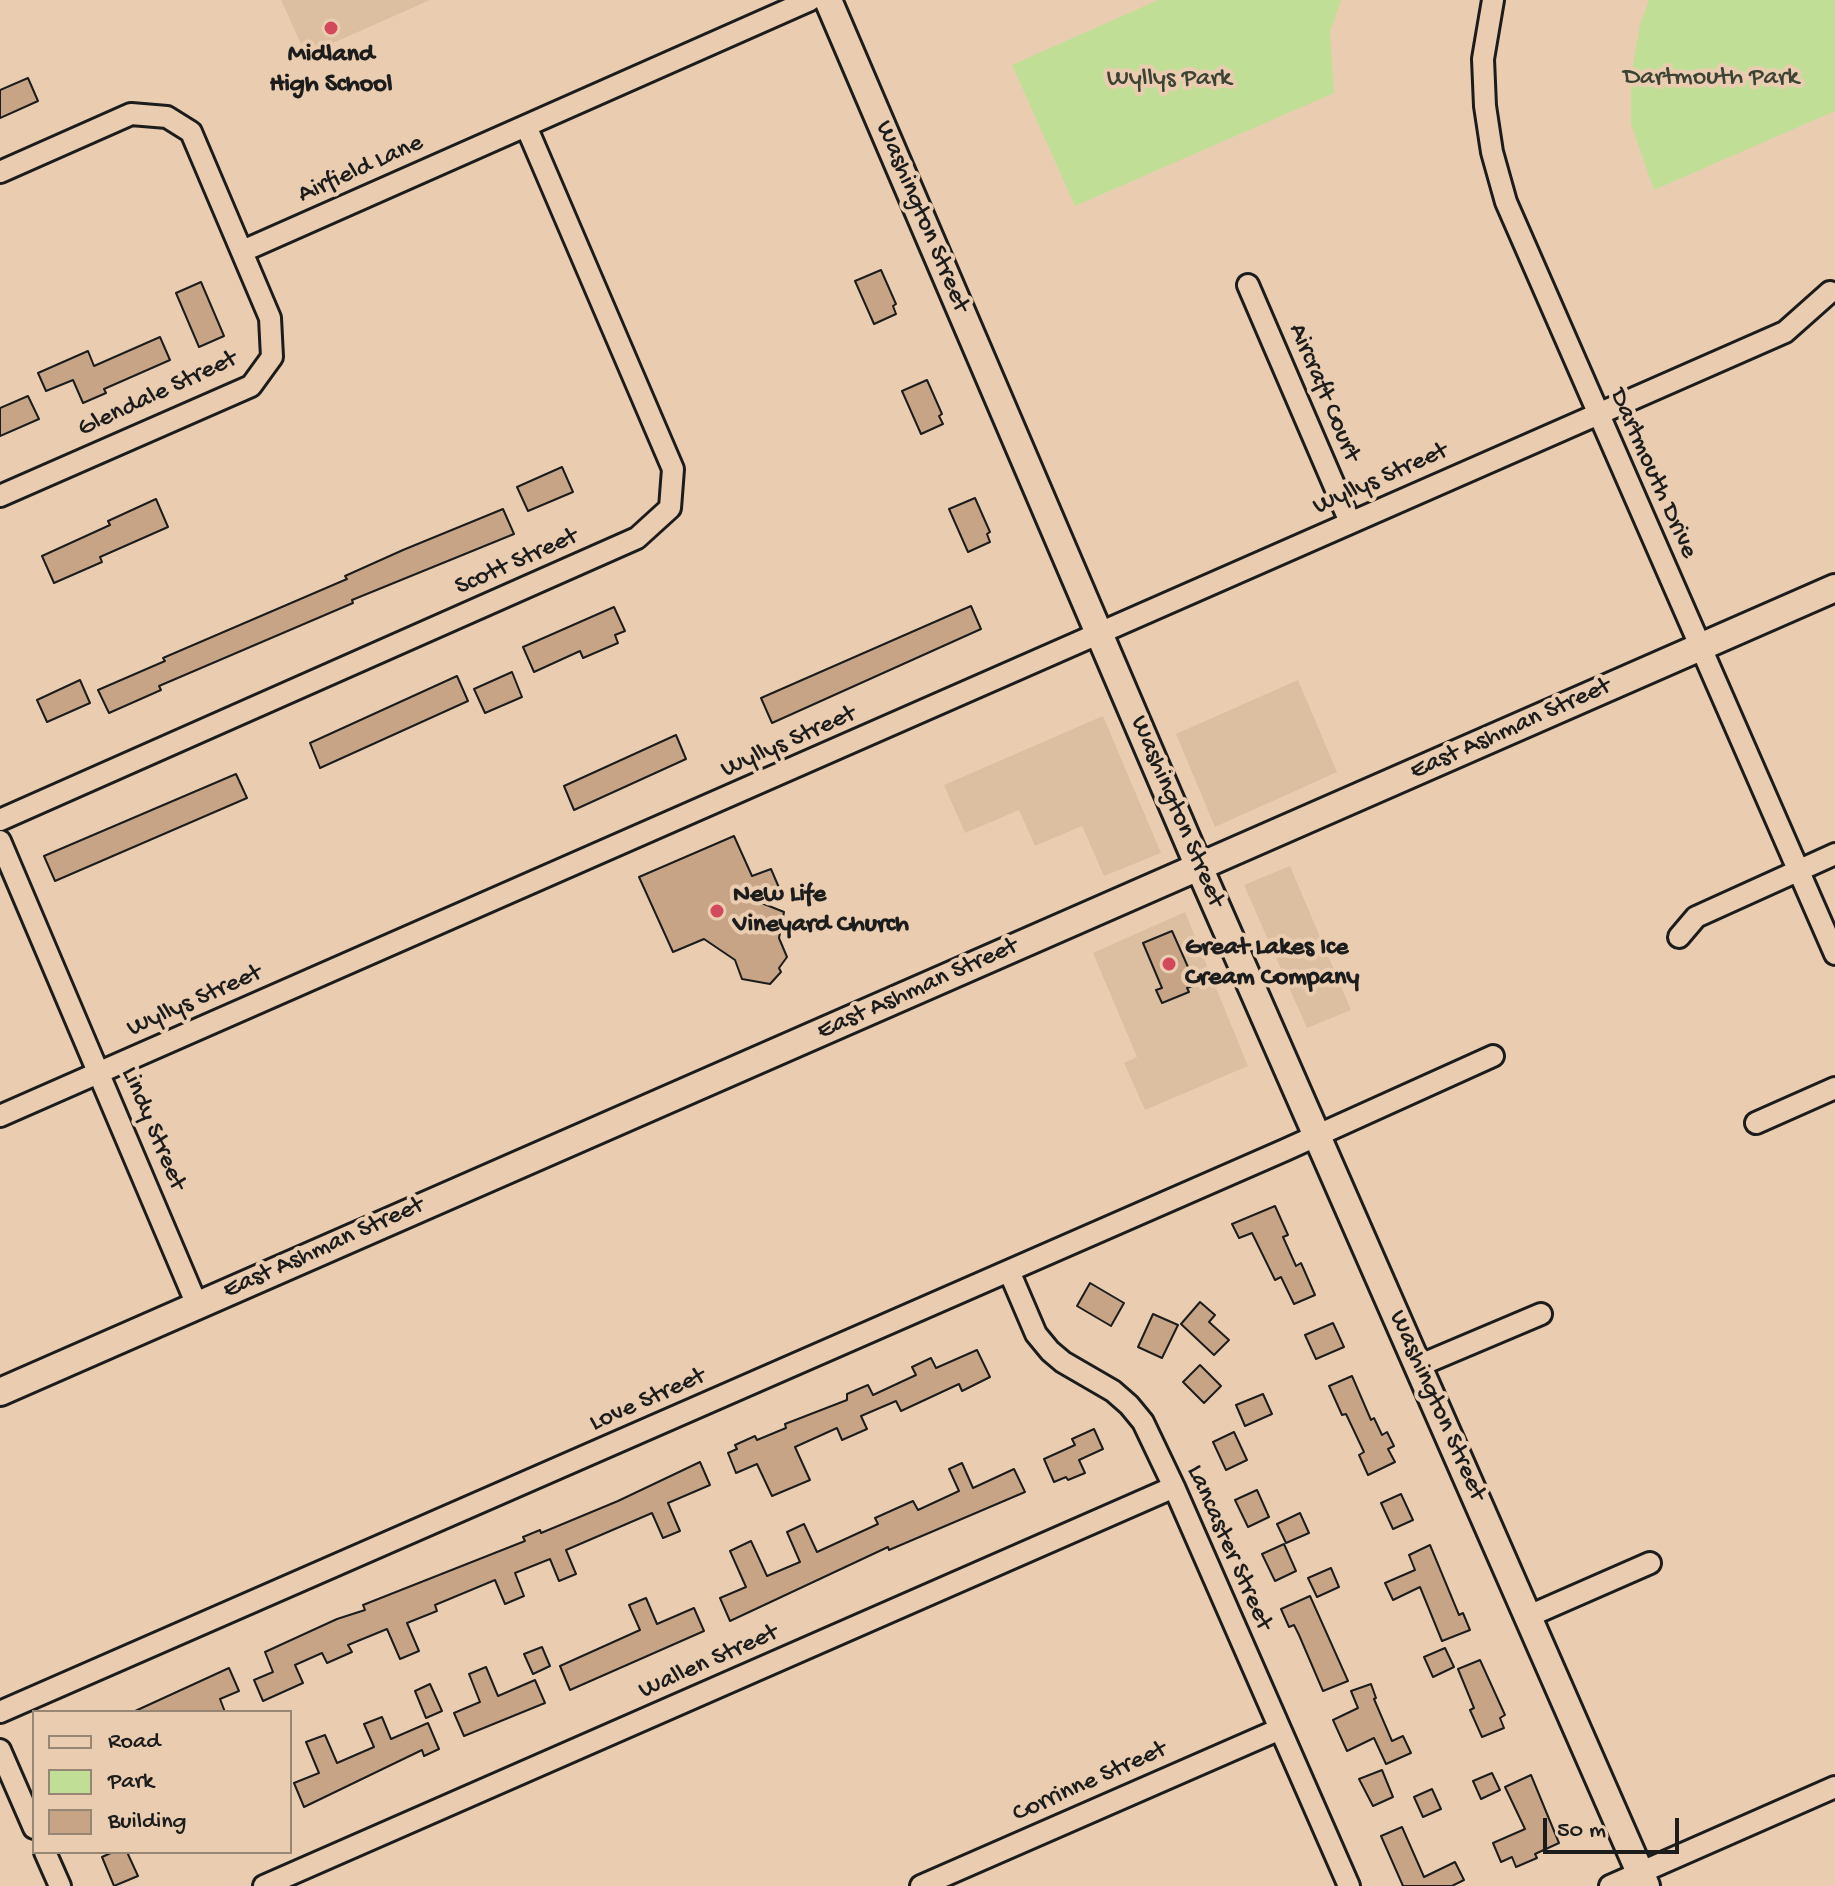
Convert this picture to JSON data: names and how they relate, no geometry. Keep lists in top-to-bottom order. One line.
{"streets":{"street":["Airfield Lane","Washington Street","Aircraft Court","Glendale Street","Dartmouth Drive","Wyllys Street","Scott Street","East Ashman Street","Lindy Street","Love Street","Lancaster Street","Wallen Street","Corrinne Street"]},"crossings":[["Airfield Lane","Glendale Street"],["Airfield Lane","Scott Street"],["Washington Street","Wyllys Street"],["Washington Street","East Ashman Street"],["Washington Street","Love Street"],["Aircraft Court","Wyllys Street"],["Dartmouth Drive","Wyllys Street"],["Dartmouth Drive","East Ashman Street"],["Wyllys Street","Lindy Street"],["East Ashman Street","Lindy Street"],["Love Street","Lancaster Street"],["Lancaster Street","Wallen Street"],["Lancaster Street","Corrinne Street"]],"parks":["Dartmouth Park","Wyllys Park"],"places":["Midland High School","New Life Vineyard Church","Great Lakes Ice Cream Company"],"legend":["Road","Park","Building"],"scale_bar":"50 m"}
